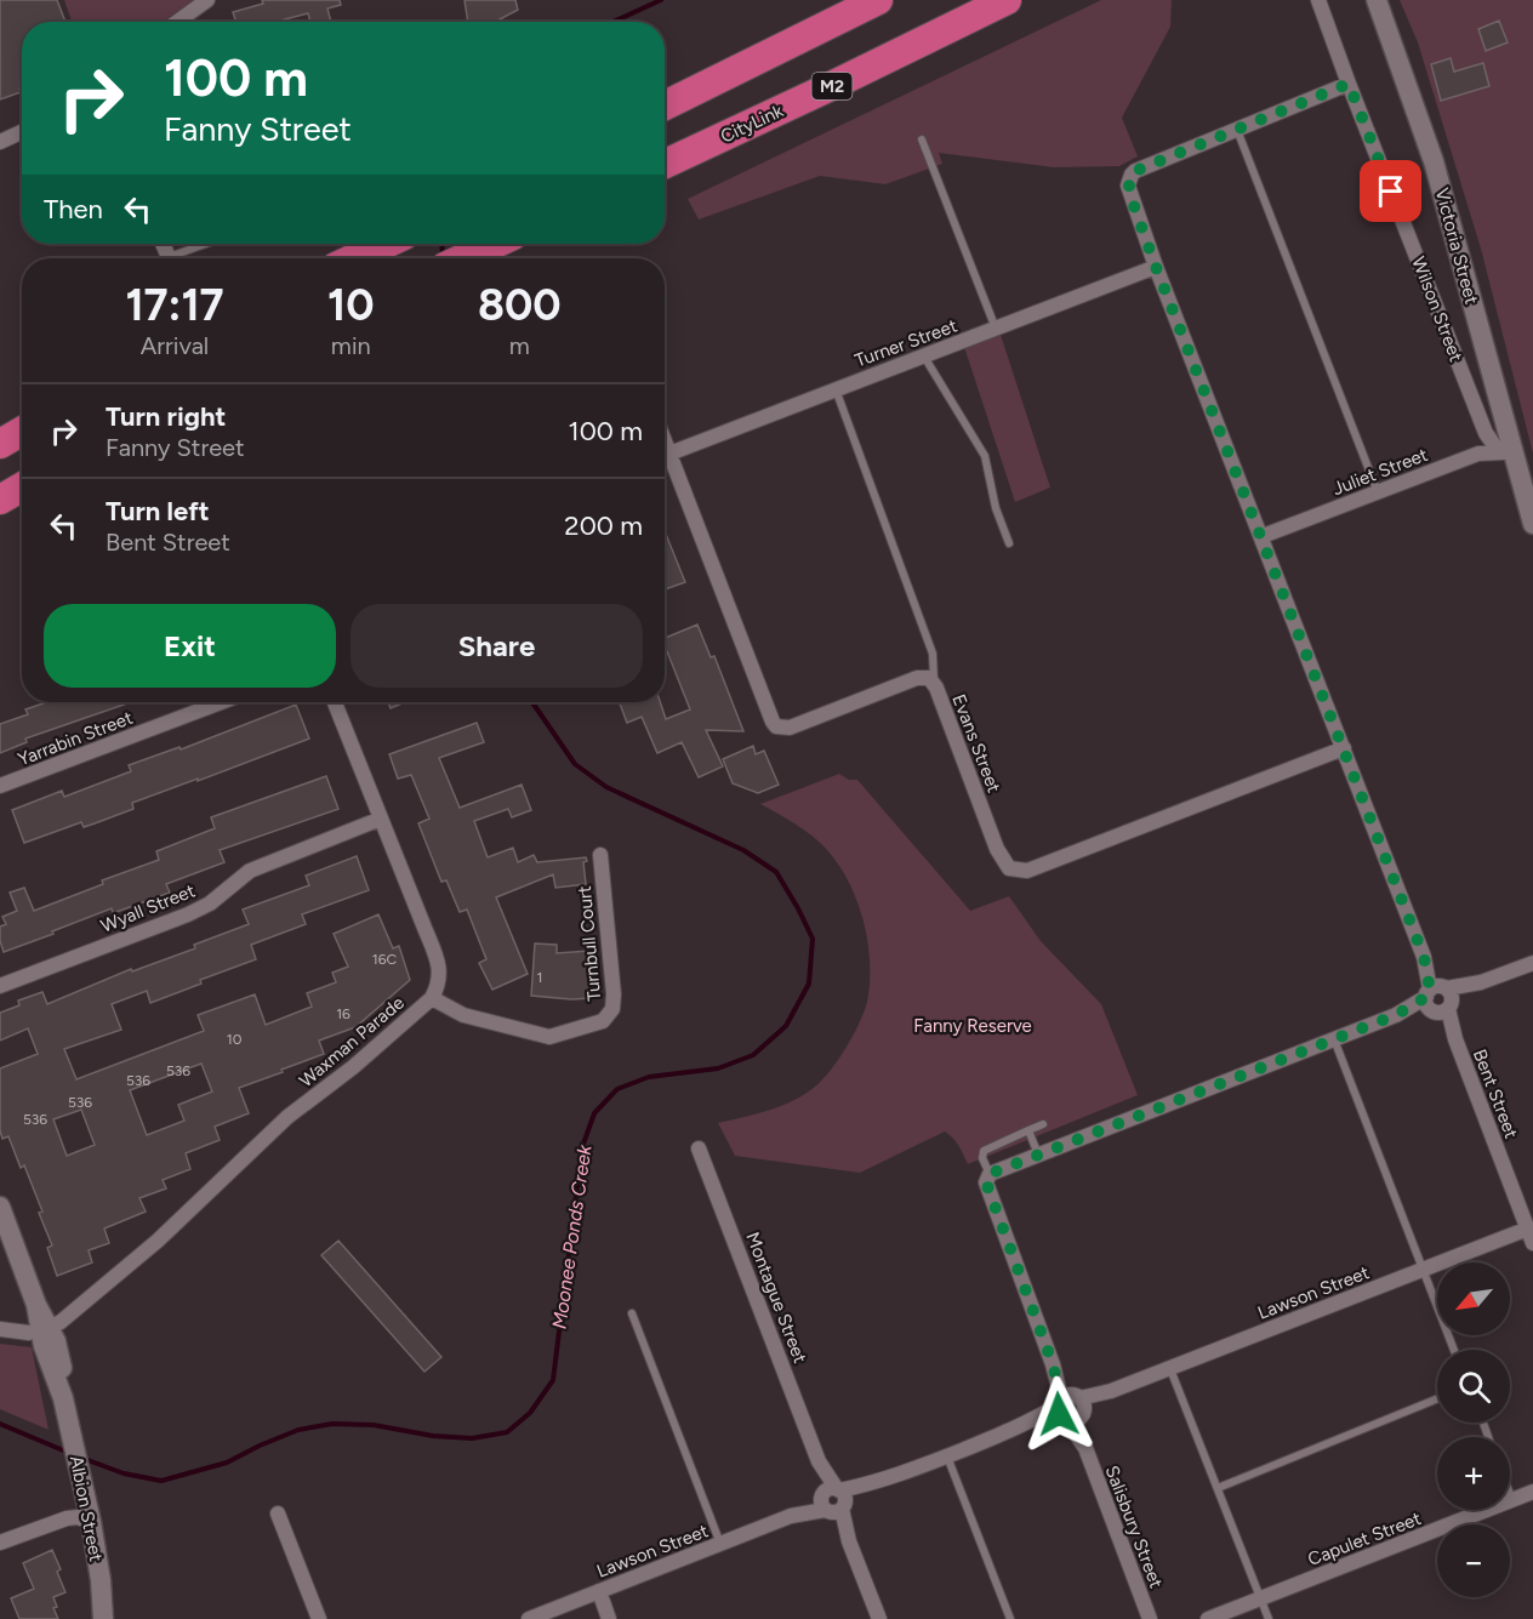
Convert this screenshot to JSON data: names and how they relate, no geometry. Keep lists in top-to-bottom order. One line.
{"streets":{"highway":["M2","CityLink"],"street":["Victoria Street","Wilson Street","Turner Street","Juliet Street","Yarrabin Street","Evans Street","Wyall Street","Turnbull Court","Waxman Parade","Bent Street","Lawson Street","Montague Street","Albion Street","Salisbury Street","Capulet Street"]},"crossings":[["Victoria Street","Wilson Street"],["Victoria Street","Juliet Street"],["Wilson Street","Juliet Street"],["Turner Street","Evans Street"],["Turner Street","Bent Street"],["Juliet Street","Bent Street"],["Evans Street","Bent Street"],["Wyall Street","Waxman Parade"],["Turnbull Court","Waxman Parade"],["Waxman Parade","Albion Street"],["Bent Street","Lawson Street"],["Lawson Street","Montague Street"],["Lawson Street","Salisbury Street"]],"water":["Moonee Ponds Creek"],"parks":["Fanny Reserve"],"house_numbers":["16C","1","16","10","536","536","536","536"],"north":"bottom left","page":{"turn":["100 m","Fanny Street"],"then":"Then","eta":["17:17","Arrival","10","min","800","m"],"list":[{"name":"Turn right","note":"Fanny Street","value":"100 m"},{"name":"Turn left","note":"Bent Street","value":"200 m"}],"buttons":["Exit","Share"],"map_buttons":["+","−"]}}
